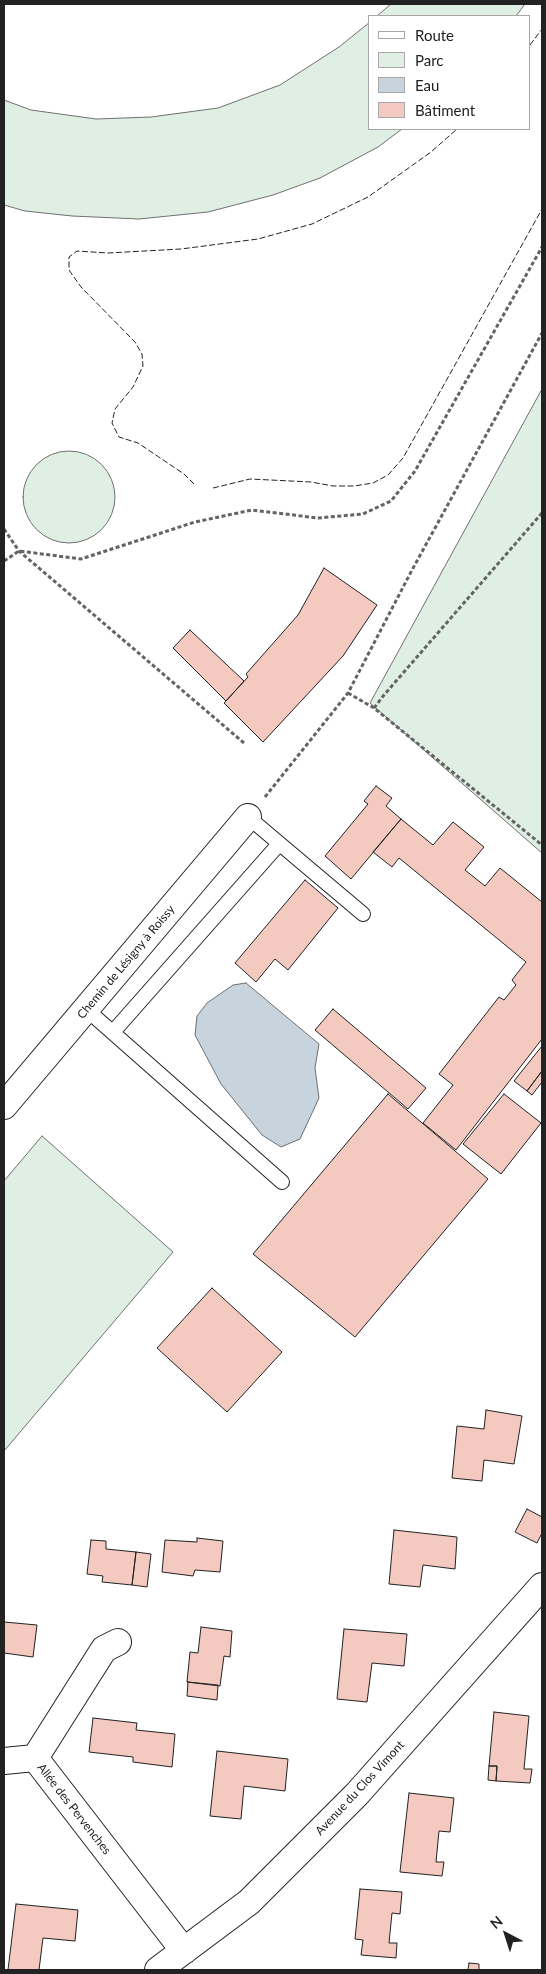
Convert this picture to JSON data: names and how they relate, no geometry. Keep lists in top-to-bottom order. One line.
{"streets":{"street":["Chemin de Lésigny à Roissy","Avenue du Clos Vimont","Allée des Pervenches"]},"crossings":[["Avenue du Clos Vimont","Allée des Pervenches"]],"legend":["Route","Parc","Eau","Bâtiment"],"north":"top left"}
